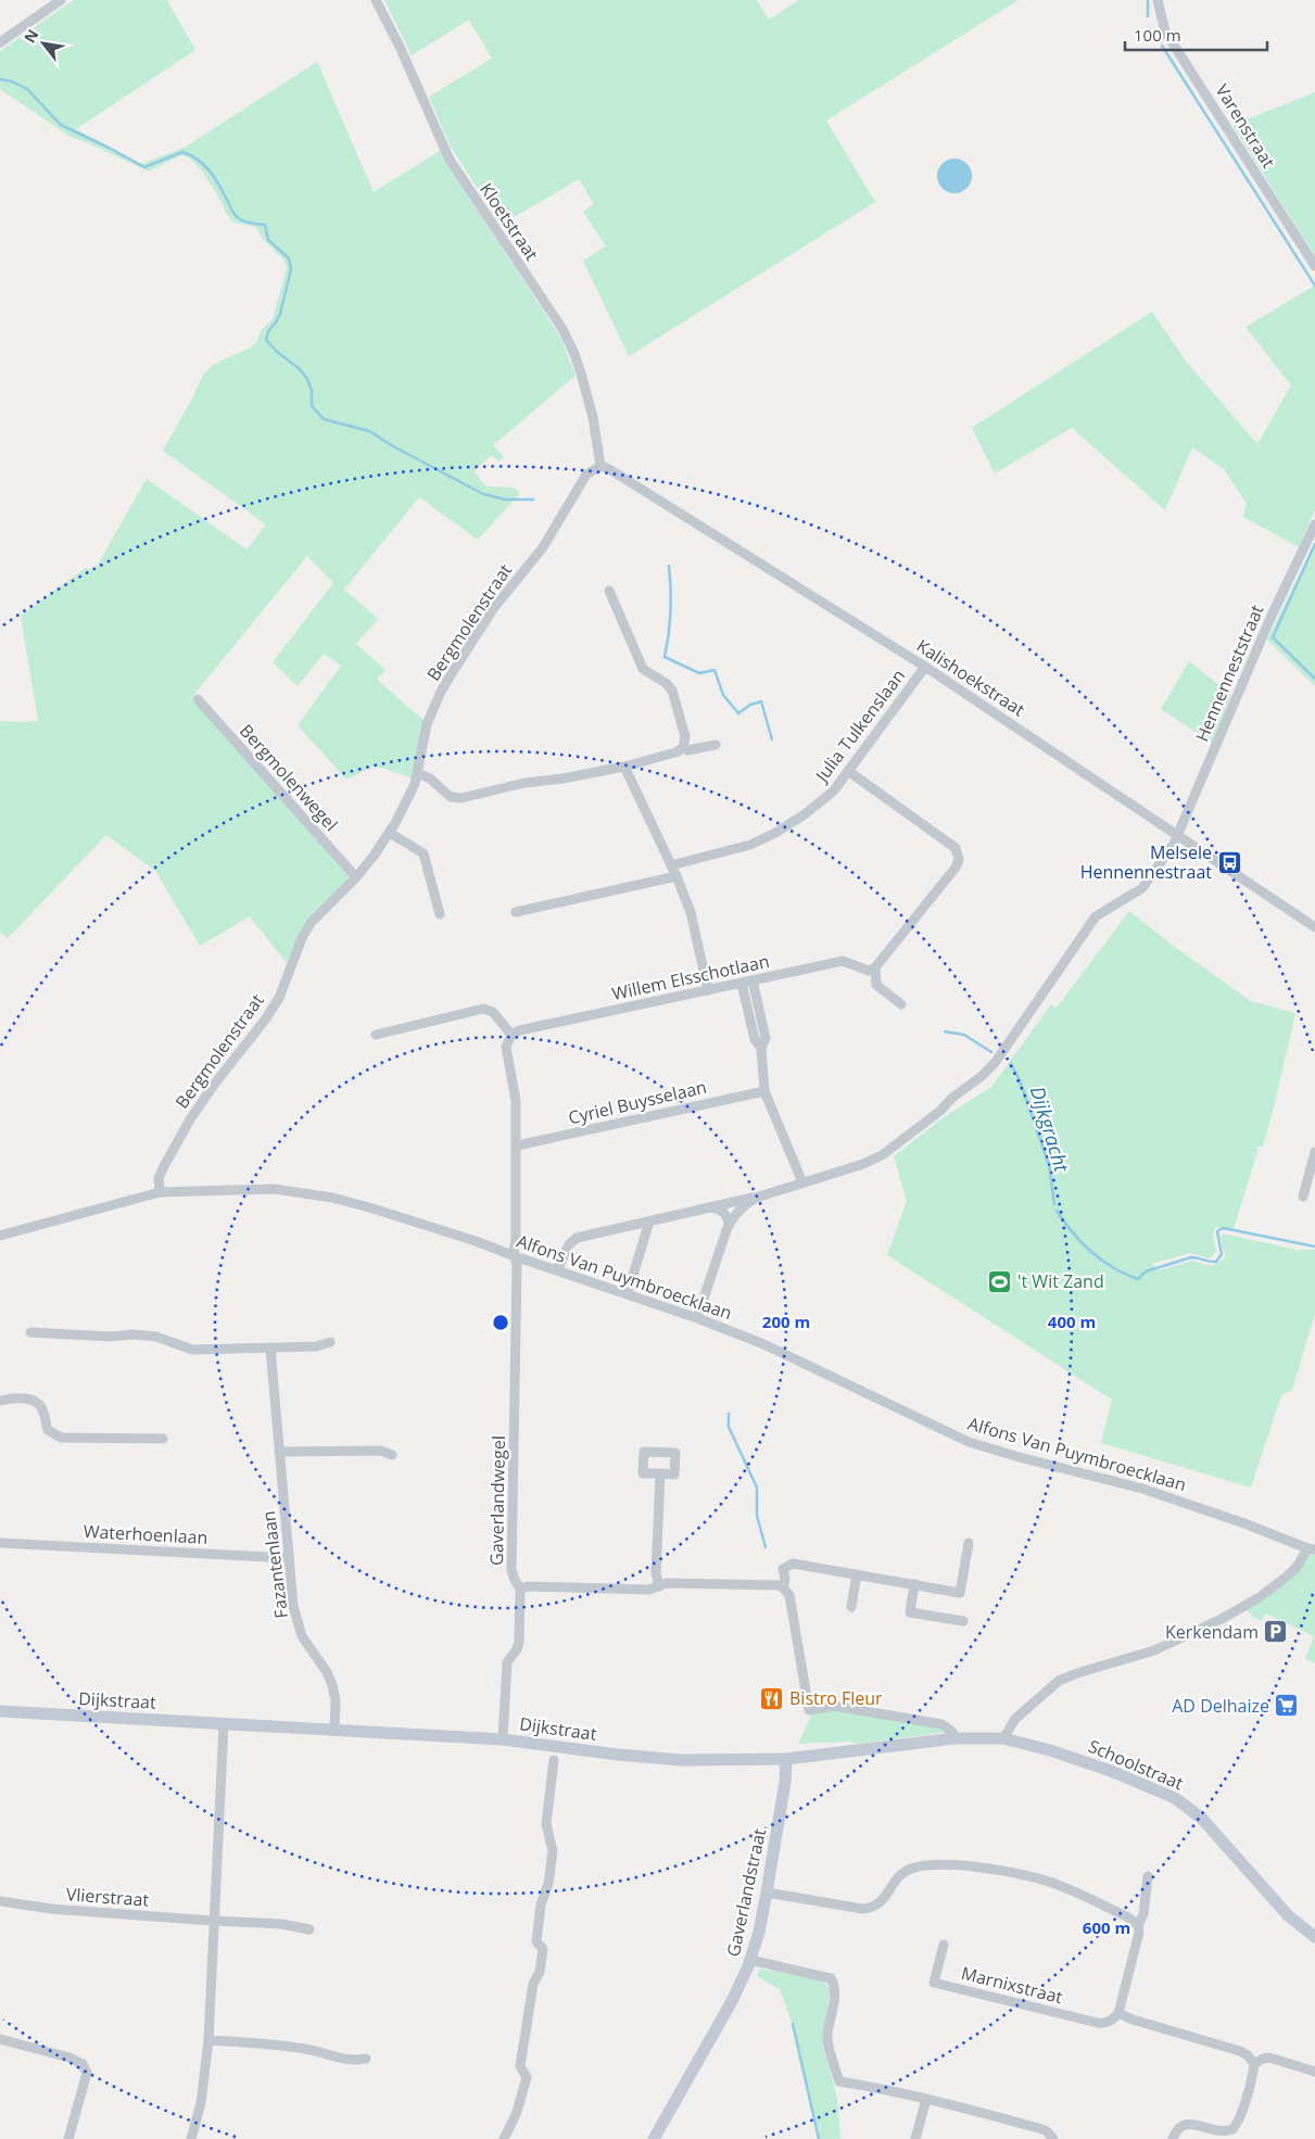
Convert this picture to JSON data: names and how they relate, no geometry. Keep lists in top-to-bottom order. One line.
{"streets":{"main road":["Dijkstraat","Schoolstraat","Gaverlandstraat"],"street":["Varenstraat","Kloetstraat","Bergmolenstraat","Hennenneststraat","Kalishoekstraat","Julia Tulkenslaan","Bergmolenwegel","Willem Elsschotlaan","Cyriel Buysselaan","Alfons Van Puymbroecklaan","Gaverlandwegel","Waterhoenlaan","Fazantenlaan","Vlierstraat","Marnixstraat"]},"crossings":[["Kloetstraat","Bergmolenstraat"],["Kloetstraat","Kalishoekstraat"],["Bergmolenstraat","Kalishoekstraat"],["Bergmolenstraat","Bergmolenwegel"],["Bergmolenstraat","Alfons Van Puymbroecklaan"],["Hennenneststraat","Kalishoekstraat"],["Hennenneststraat","Alfons Van Puymbroecklaan"],["Kalishoekstraat","Julia Tulkenslaan"],["Willem Elsschotlaan","Gaverlandwegel"],["Cyriel Buysselaan","Gaverlandwegel"],["Alfons Van Puymbroecklaan","Gaverlandwegel"],["Gaverlandwegel","Dijkstraat"],["Waterhoenlaan","Fazantenlaan"],["Fazantenlaan","Dijkstraat"],["Dijkstraat","Schoolstraat"],["Dijkstraat","Gaverlandstraat"]],"water":["Dijkgracht"],"places":{"bus stop":["Melsele Hennennestraat"],"sports":["'t Wit Zand"],"parking":["Kerkendam"],"restaurant":["Bistro Fleur"],"supermarket":["AD Delhaize"]},"scale_bar":"100 m","north":"top left","rings":["200 m","400 m","600 m"]}
